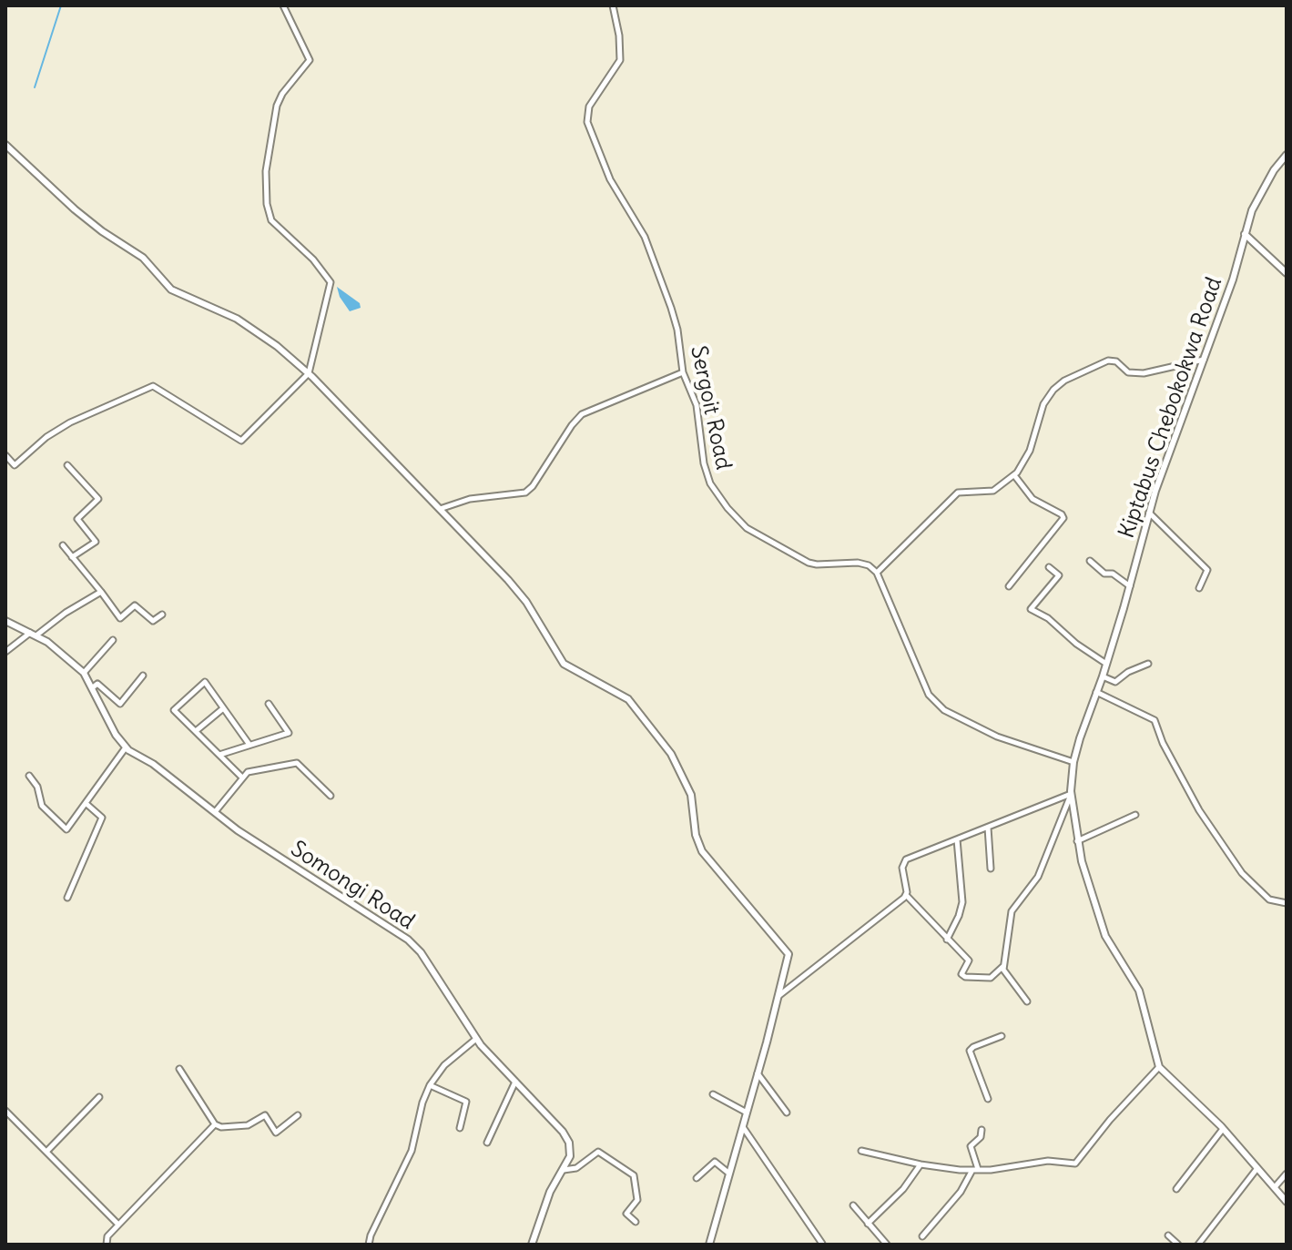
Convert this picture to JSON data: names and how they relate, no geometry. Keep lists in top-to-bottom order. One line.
{"streets":{"street":["Sergoit Road","Kiptabus Chebokokwa Road","Somongi Road"]}}
